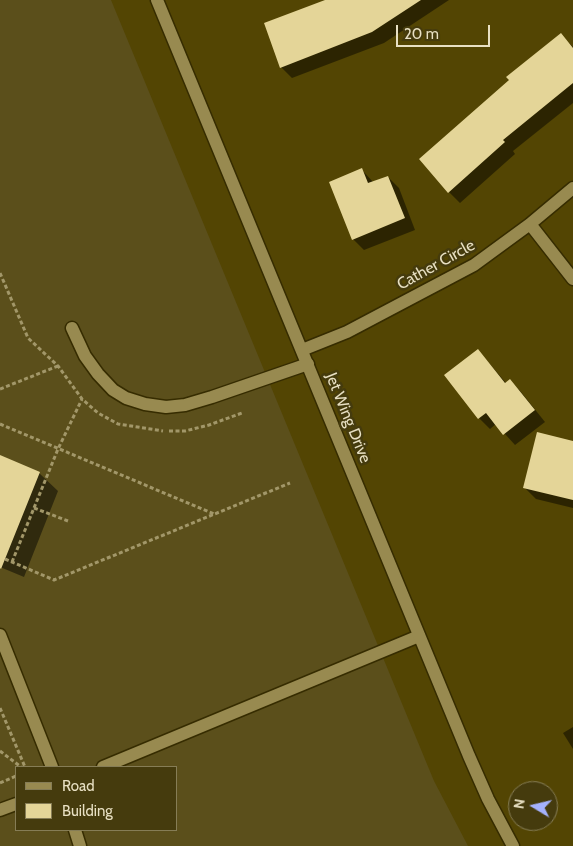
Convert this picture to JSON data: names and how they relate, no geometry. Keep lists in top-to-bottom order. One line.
{"streets":{"main road":["Cather Circle","Jet Wing Drive"]},"crossings":[["Cather Circle","Jet Wing Drive"]],"legend":["Road","Building"],"scale_bar":"20 m","north":"left"}
